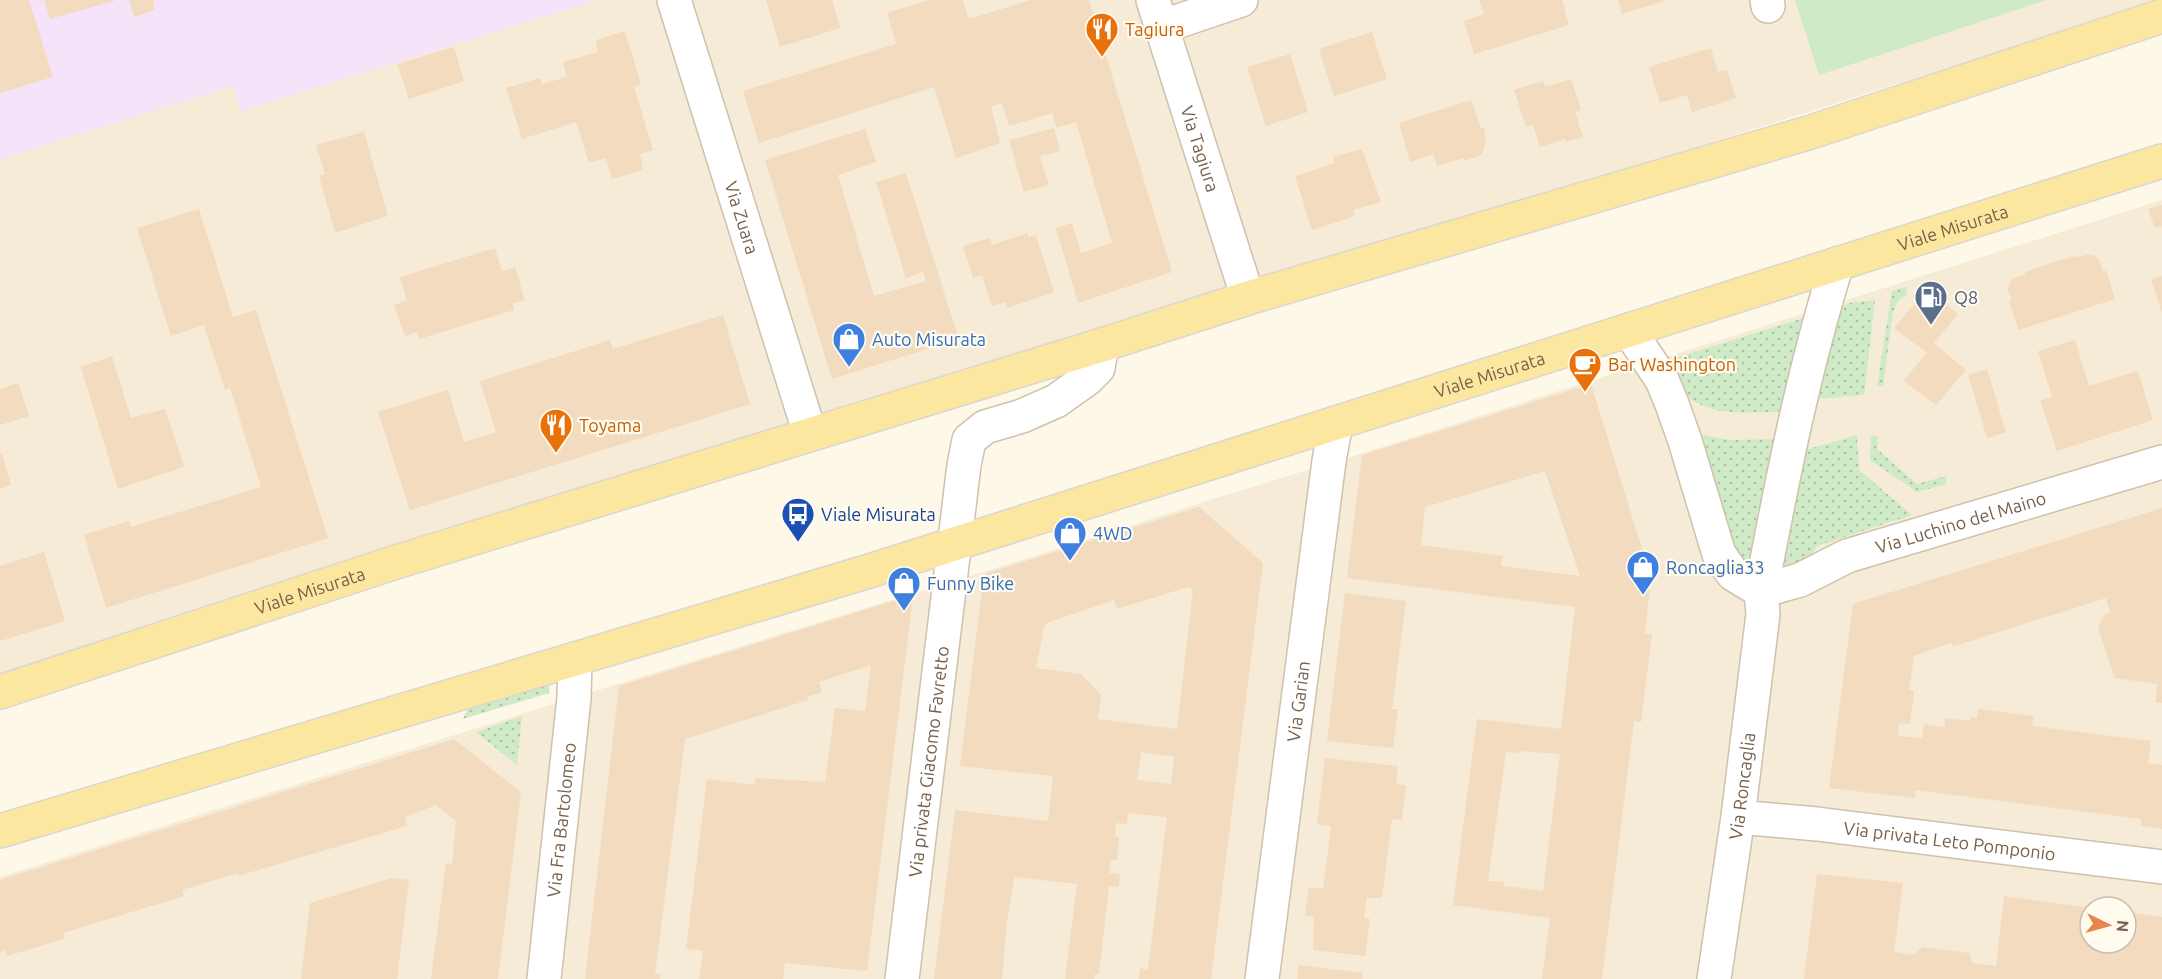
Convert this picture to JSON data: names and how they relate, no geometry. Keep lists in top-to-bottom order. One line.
{"streets":{"main road":["Viale Misurata"],"street":["Via Tagiura","Via Zuara","Via Luchino del Maino","Via Garian","Via privata Giacomo Favretto","Via Roncaglia","Via Fra Bartolomeo","Via privata Leto Pomponio"]},"crossings":[["Via Tagiura","Viale Misurata"],["Via Zuara","Viale Misurata"],["Viale Misurata","Via Garian"],["Viale Misurata","Via privata Giacomo Favretto"],["Viale Misurata","Via Roncaglia"],["Viale Misurata","Via Fra Bartolomeo"],["Via Luchino del Maino","Via Roncaglia"],["Via Roncaglia","Via privata Leto Pomponio"]],"places":{"restaurant":["Tagiura","Toyama"],"fuel station":["Q8"],"shop":["Auto Misurata","4WD","Roncaglia33","Funny Bike"],"cafe":["Bar Washington"],"bus stop":["Viale Misurata"]},"north":"right"}
